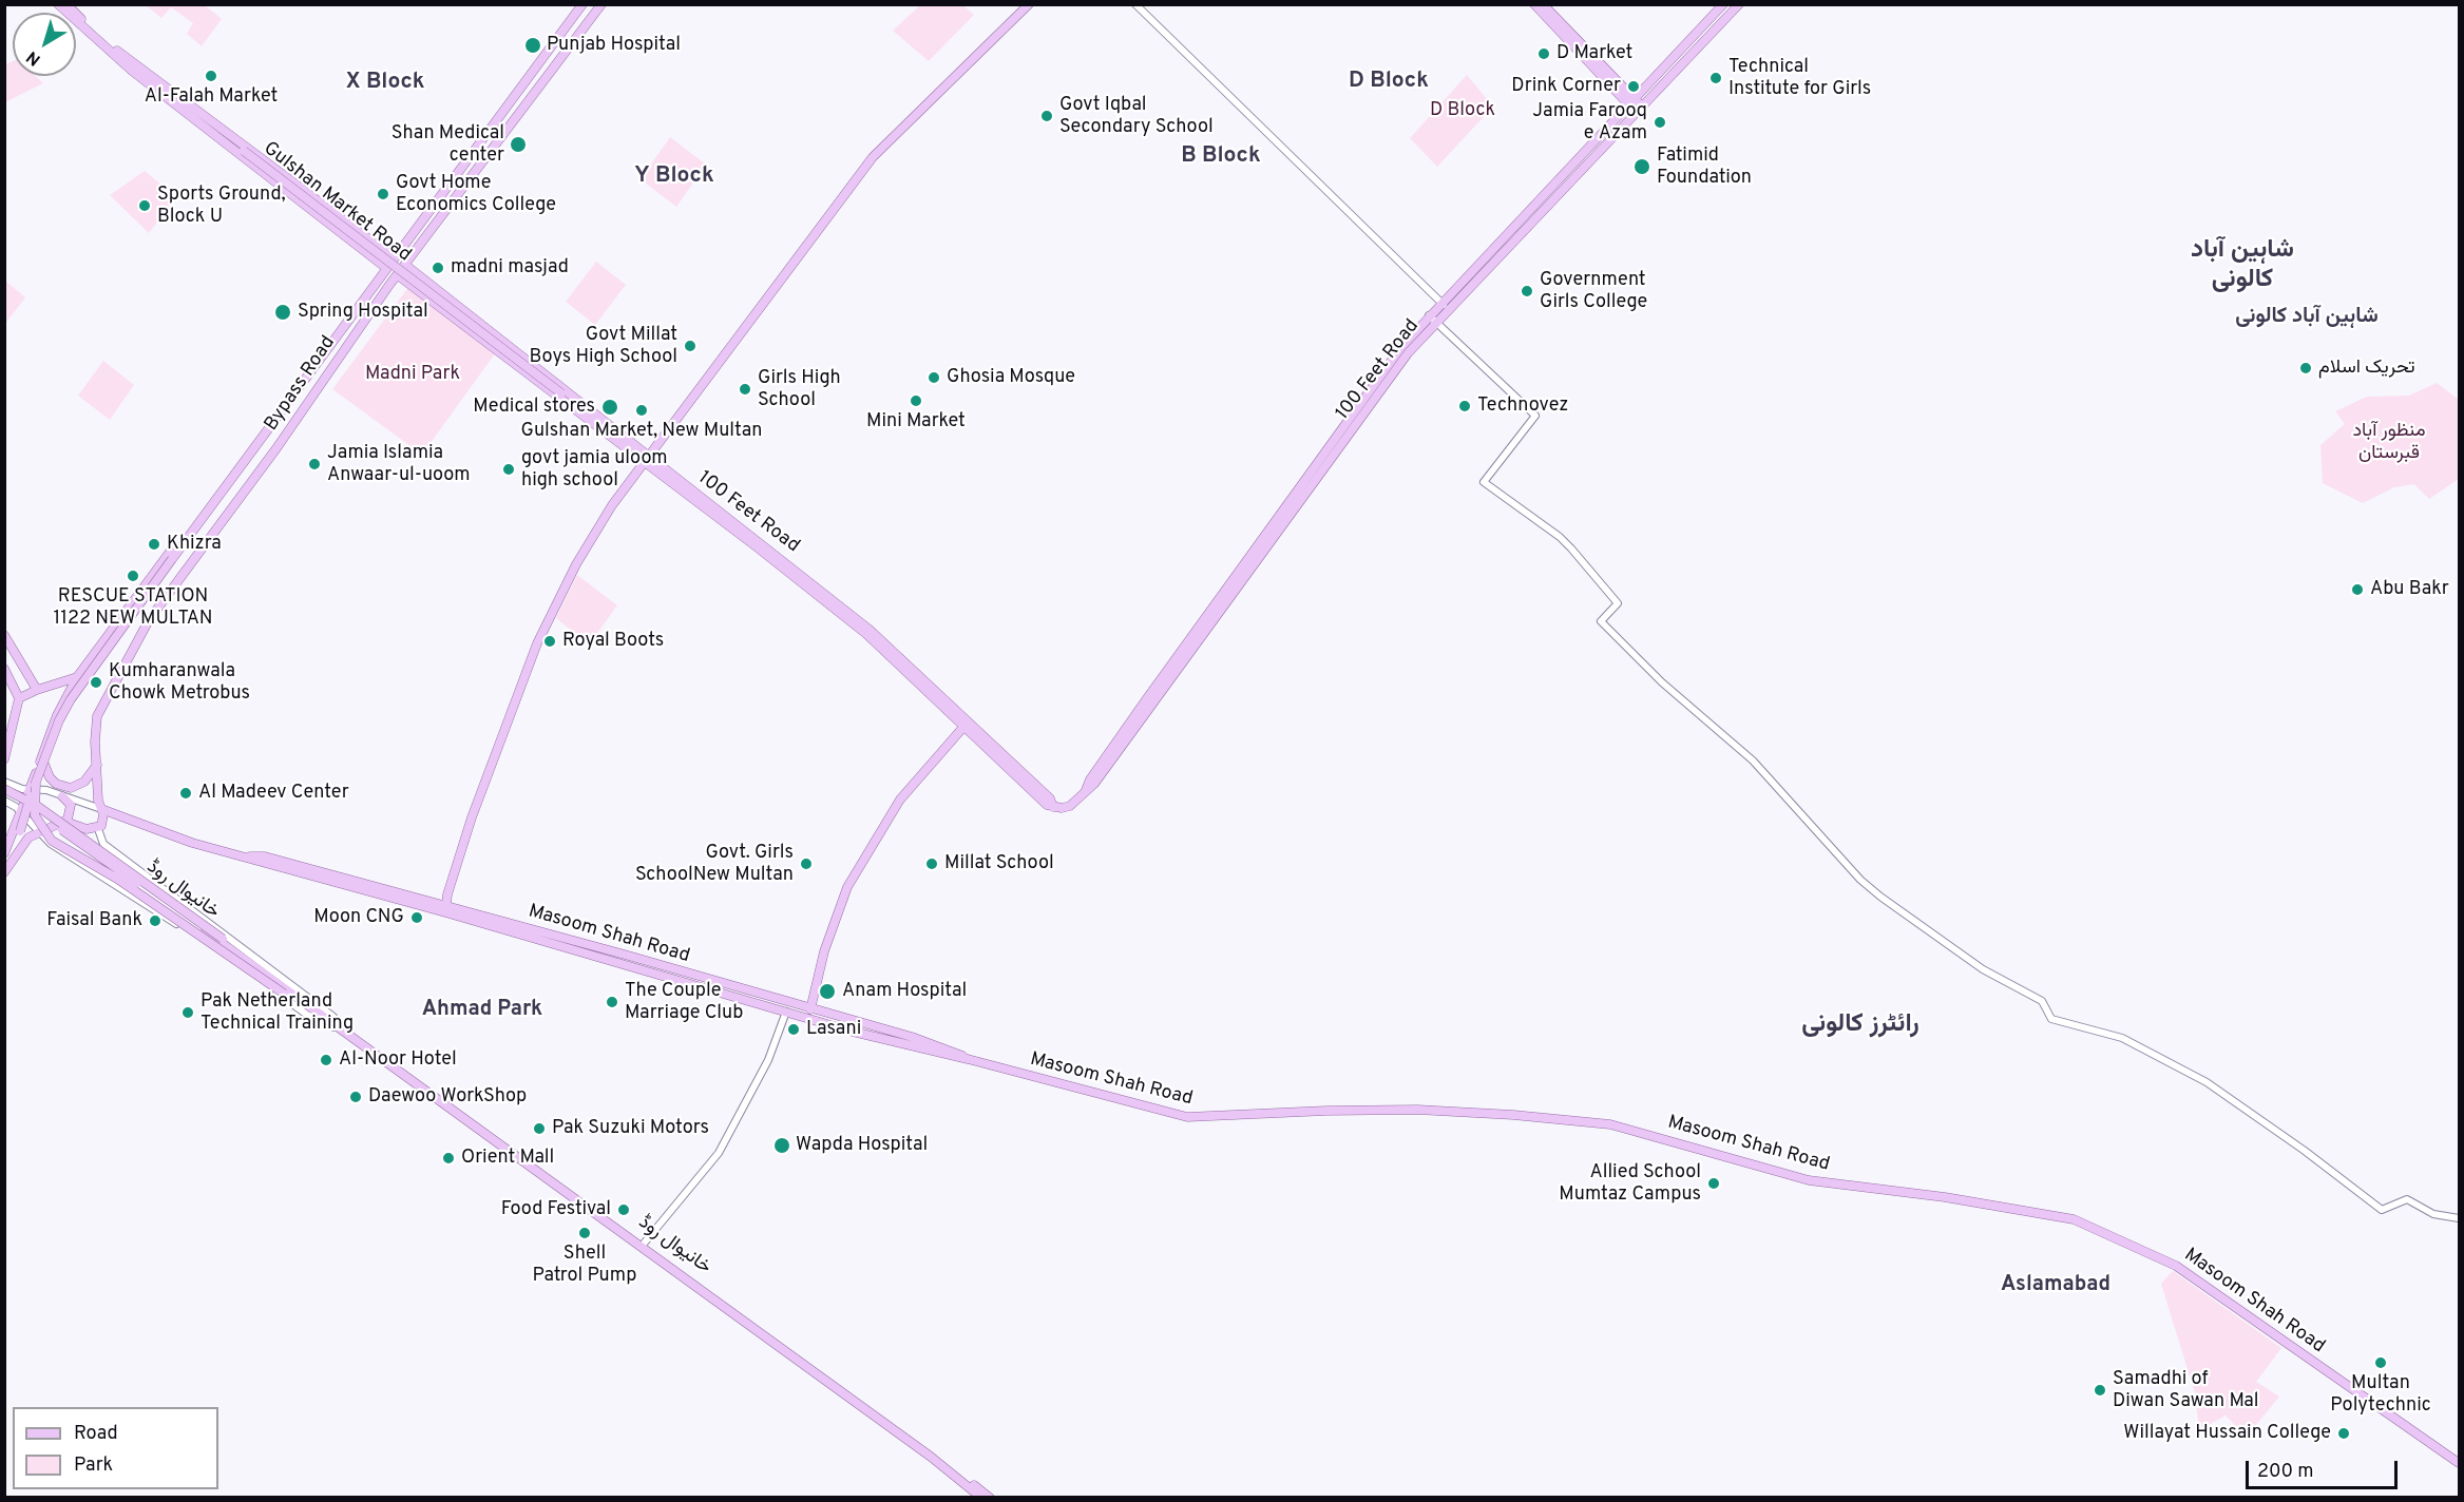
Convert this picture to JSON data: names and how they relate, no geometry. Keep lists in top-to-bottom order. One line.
{"streets":{"main road":["Gulshan Market Road","100 Feet Road","Bypass Road","خانیوال روڈ","Masoom Shah Road"]},"crossings":[["Gulshan Market Road","100 Feet Road"],["100 Feet Road","Bypass Road"],["Bypass Road","Masoom Shah Road"]],"districts":["D Block","X Block","B Block","Y Block","شاہین آباد کالونی","شاہین آباد کالونی","Ahmad Park","رائٹرز کالونی","Aslamabad"],"parks":["D Block","Madni Park","منظور آباد قبرستان"],"places":["Punjab Hospital","D Market","Al-Falah Market","Technical Institute for Girls","Drink Corner","Govt Iqbal Secondary School","Jamia Farooq e Azam","Shan Medical center","Fatimid Foundation","Govt Home Economics College","Sports Ground, Block U","madni masjad","Government Girls College","Spring Hospital","Govt Millat Boys High School","تحریک اسلام","Ghosia Mosque","Girls High School","Mini Market","Technovez","Medical stores","Gulshan Market, New Multan","Jamia Islamia Anwaar-ul-uoom","govt jamia uloom high school","Khizra","RESCUE STATION 1122 NEW MULTAN","Abu Bakr","Royal Boots","Kumharanwala Chowk Metrobus","Al Madeev Center","Govt. Girls SchoolNew Multan","Millat School","Moon CNG","Faisal Bank","Anam Hospital","The Couple Marriage Club","Pak Netherland Technical Training","Lasani","Al-Noor Hotel","Daewoo WorkShop","Pak Suzuki Motors","Wapda Hospital","Orient Mall","Allied School Mumtaz Campus","Food Festival","Shell Patrol Pump","Multan Polytechnic","Samadhi of Diwan Sawan Mal","Willayat Hussain College"],"legend":["Road","Park"],"scale_bar":"200 m","north":"bottom left"}
